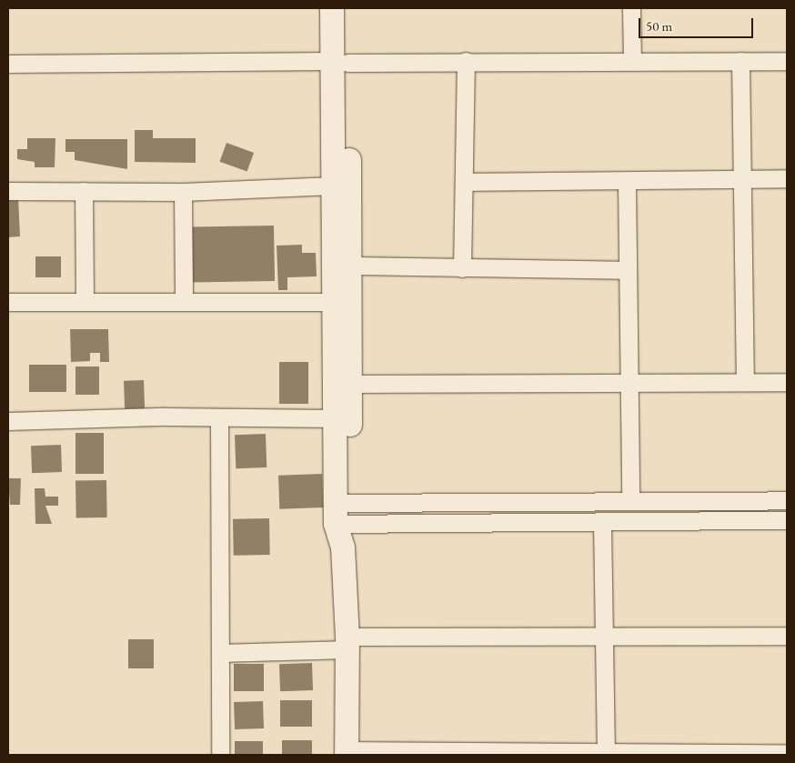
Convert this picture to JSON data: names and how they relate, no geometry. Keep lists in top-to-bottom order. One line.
{"scale_bar":"50 m"}
